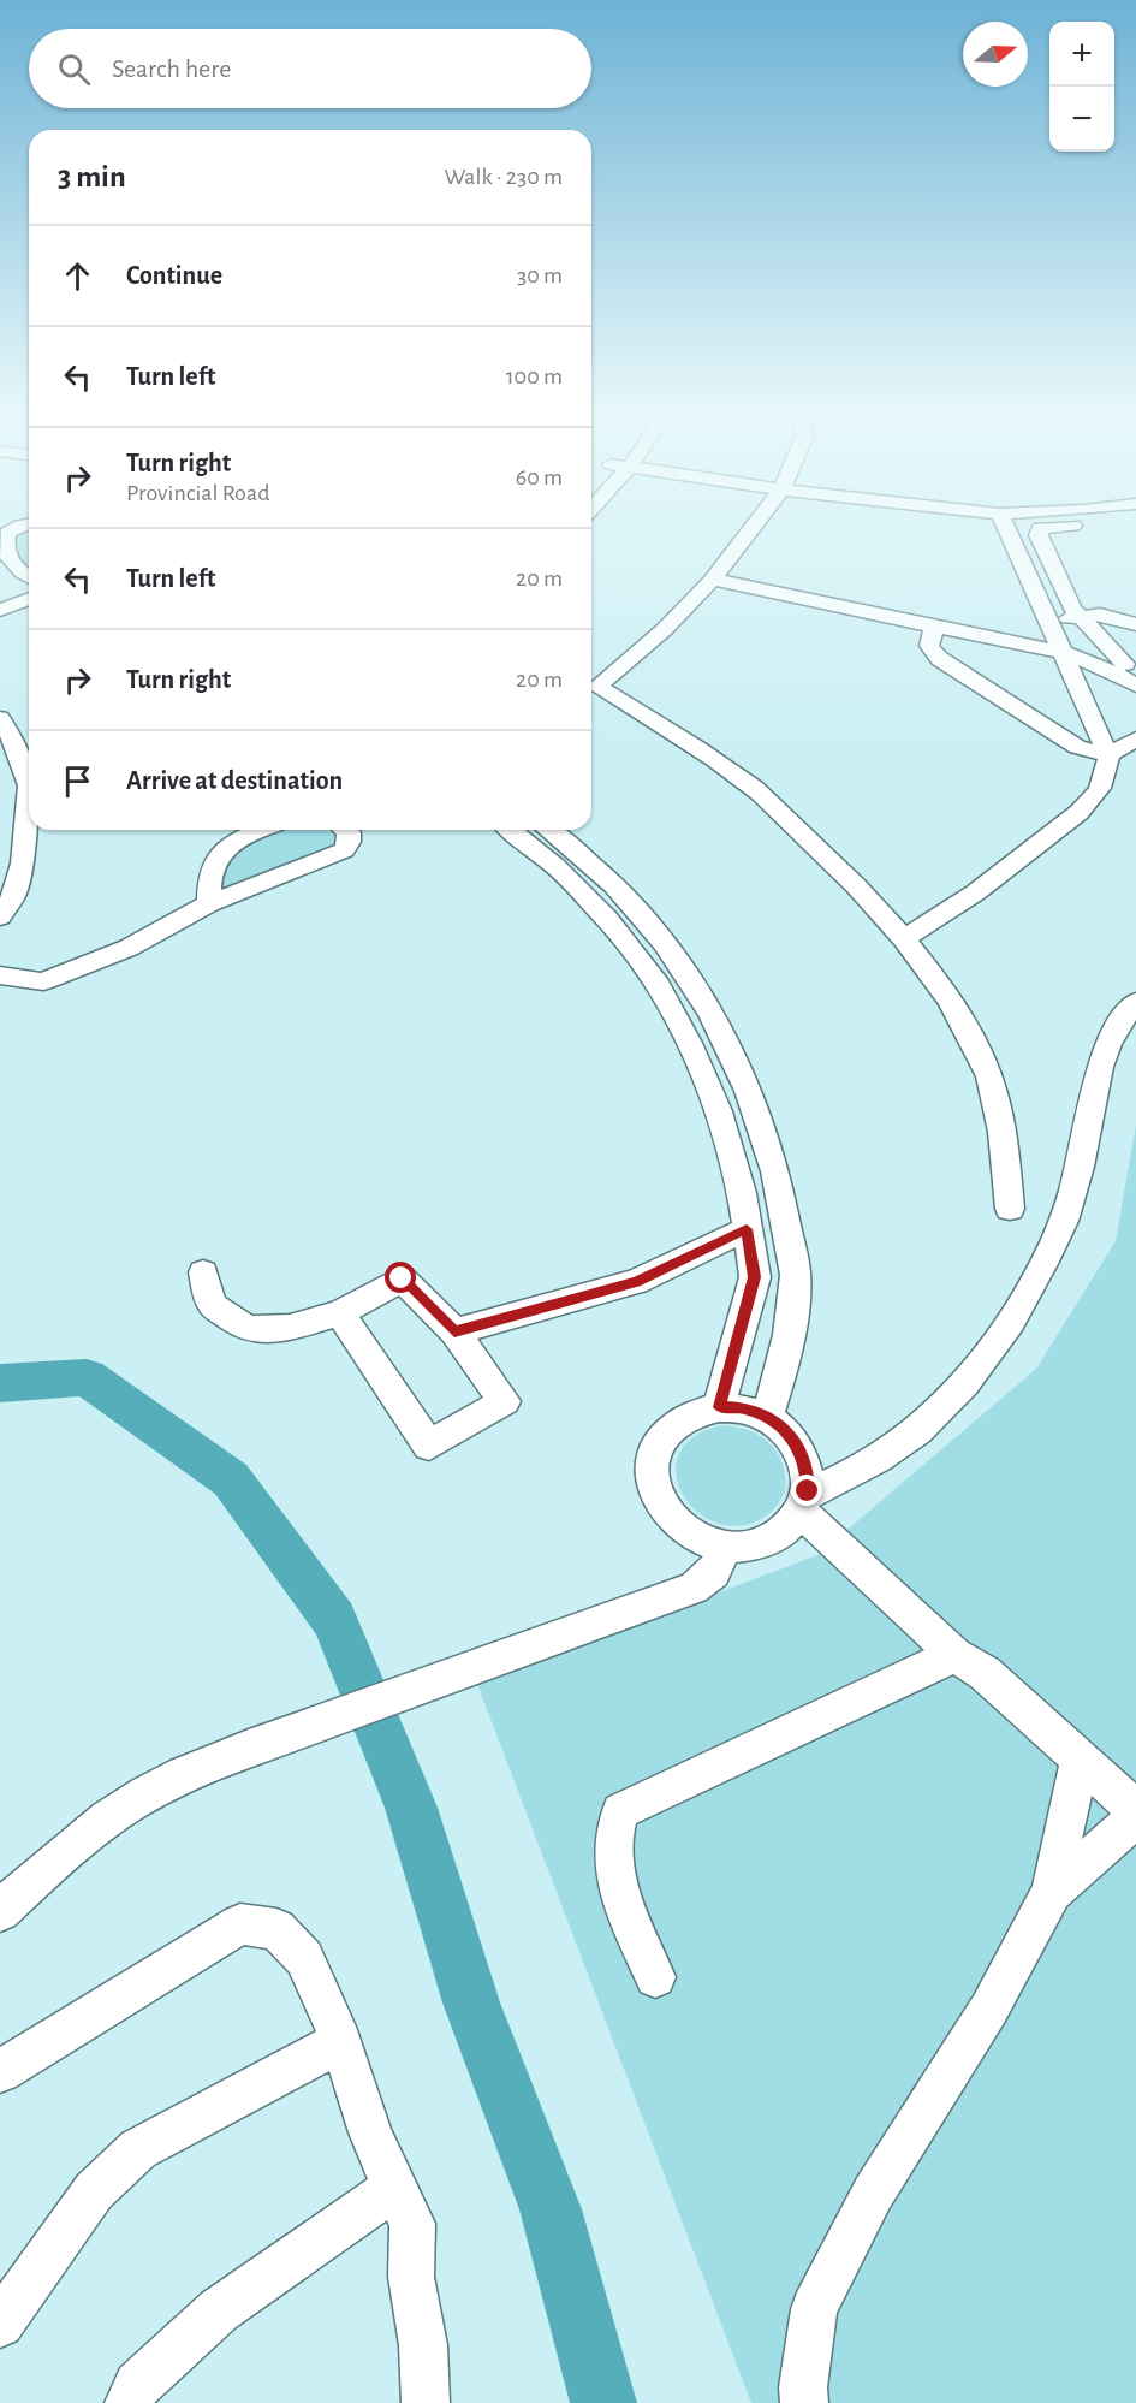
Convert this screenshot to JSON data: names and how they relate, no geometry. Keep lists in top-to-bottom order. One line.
{"north":"right","page":{"map_buttons":["+","−"],"search":"Search here","heading":["3 min","Walk · 230 m"],"list":[["Continue","30 m"],["Turn left","100 m"],["Turn right","Provincial Road","60 m"],["Turn left","20 m"],["Turn right","20 m"],"Arrive at destination"]}}
